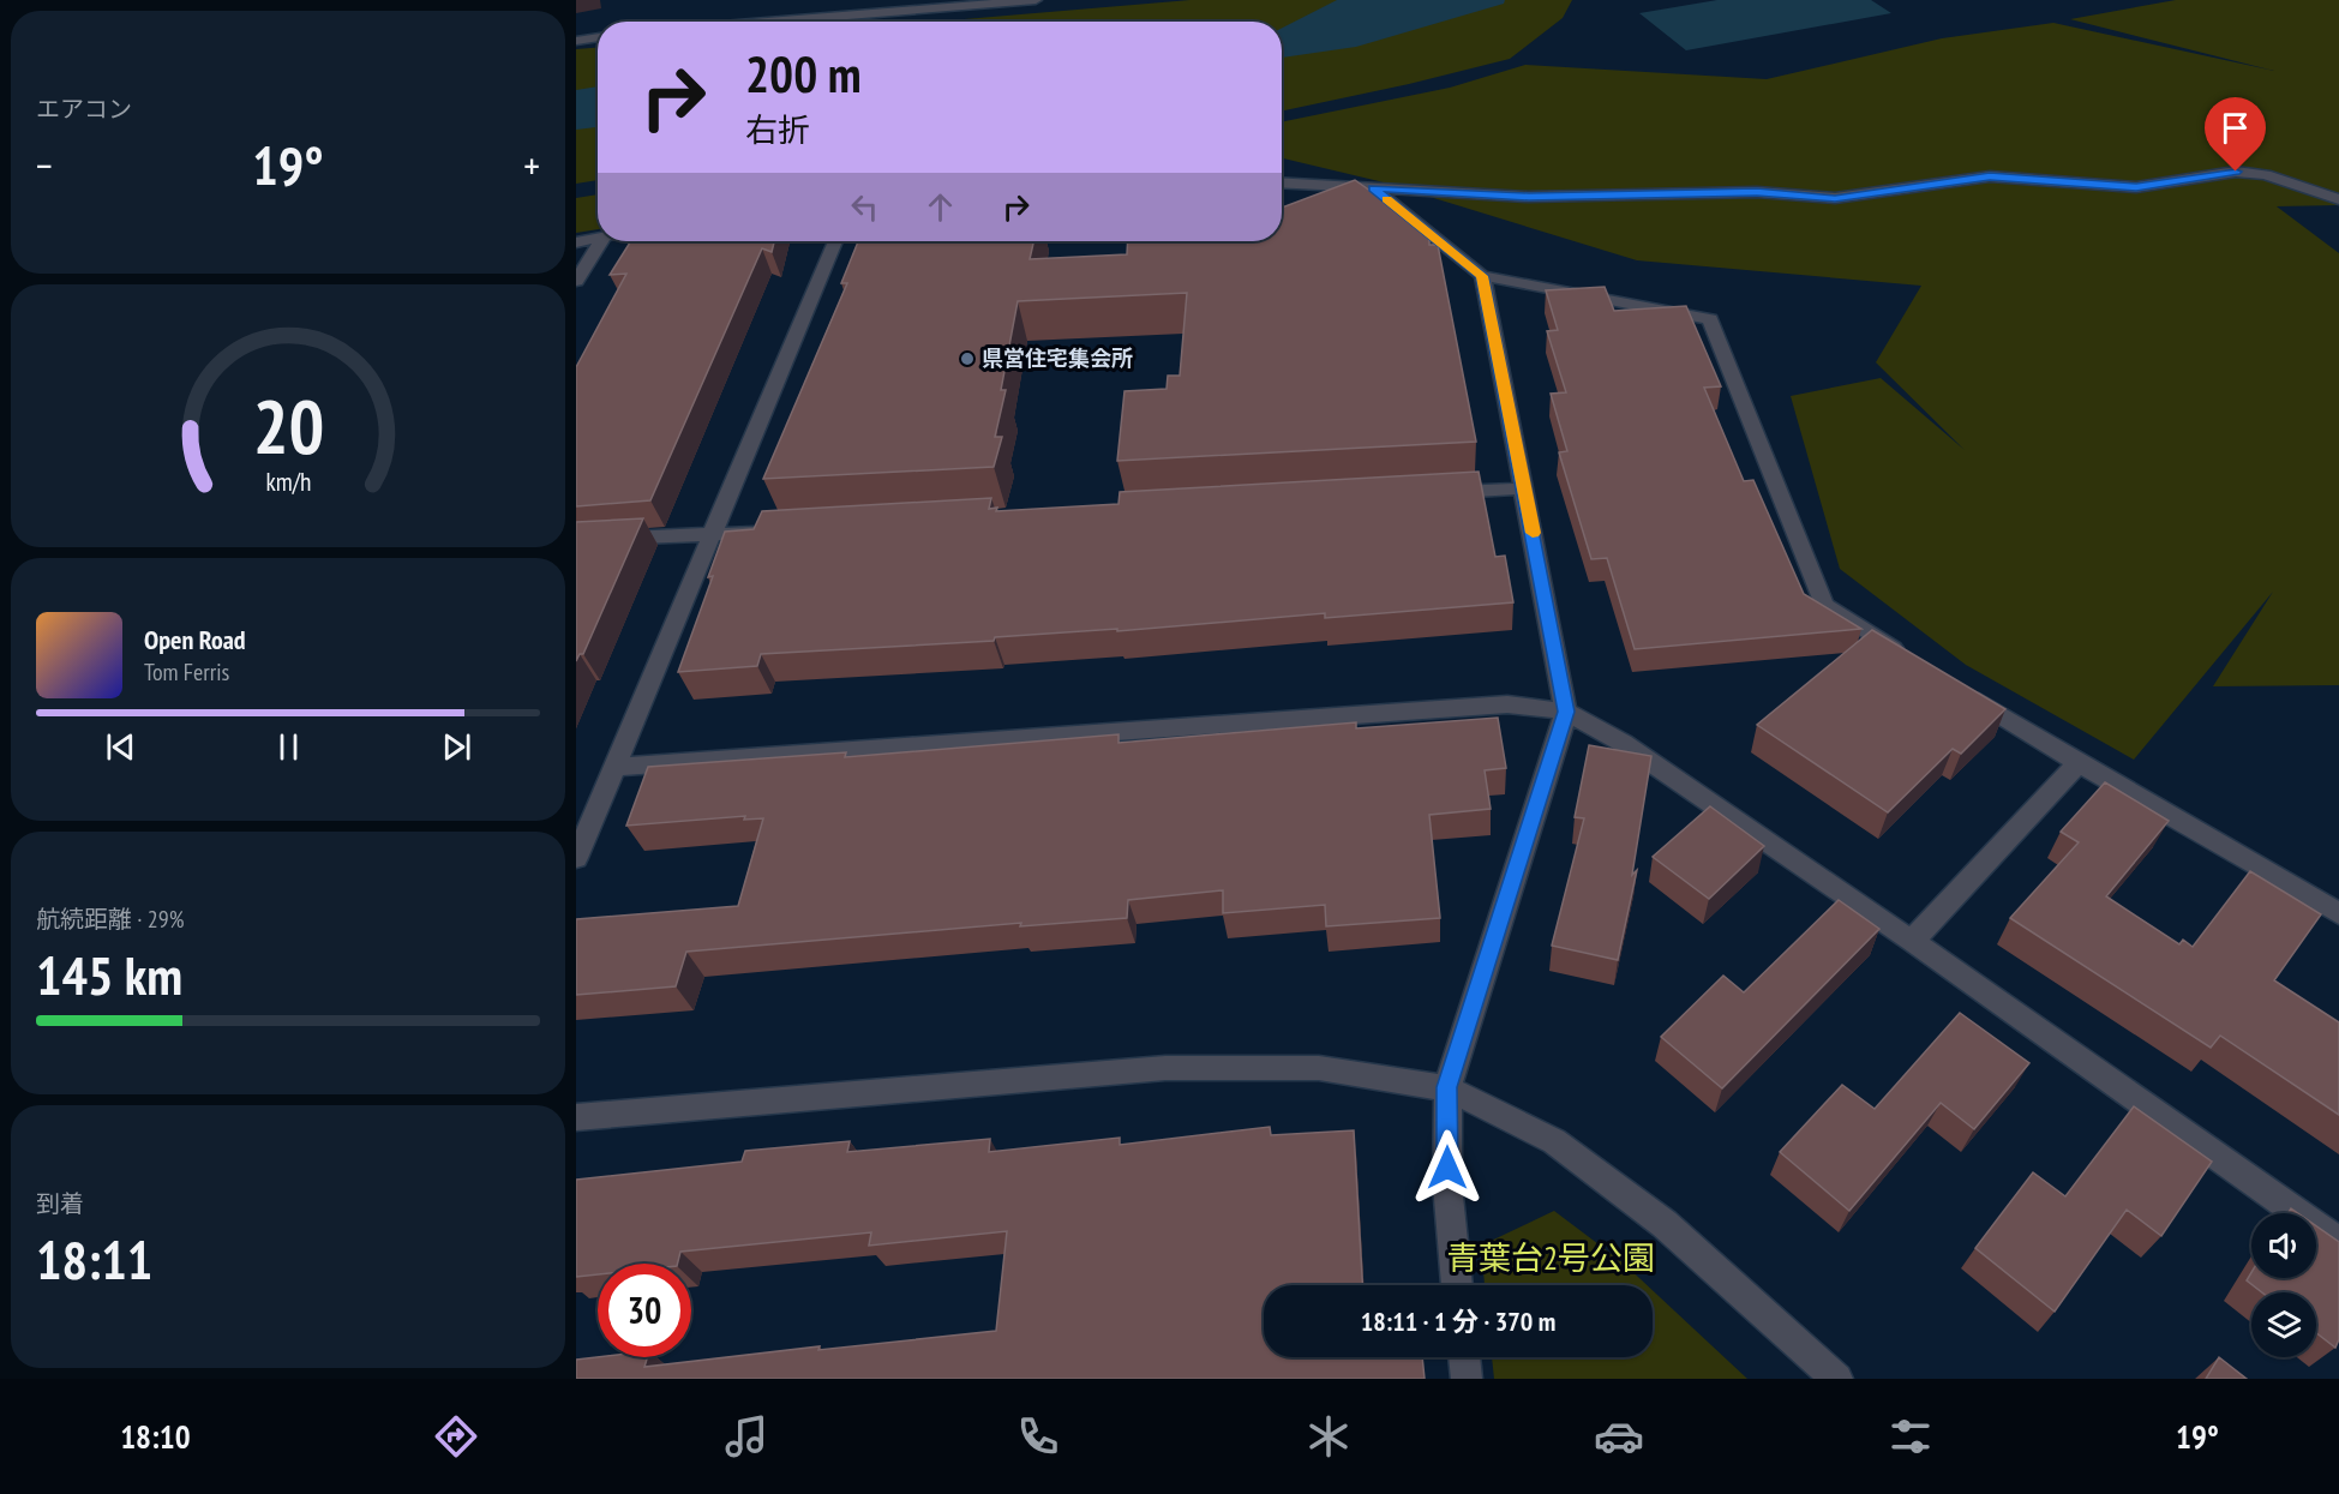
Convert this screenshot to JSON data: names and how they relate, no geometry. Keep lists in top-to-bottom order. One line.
{"parks":["青葉台2号公園"],"places":["県営住宅集会所"],"page":{"tile":["エアコン",["航続距離 · 29%","145 km"],["到着","18:11"]],"turn":["200 m","右折"],"heat":["−","19°","+"],"song":["Open Road","Tom Ferris"],"limit":"30","trip":"18:11 · 1 分 · 370 m","tabs":["18:10","19°"],"gauge":["20","km/h"]}}
